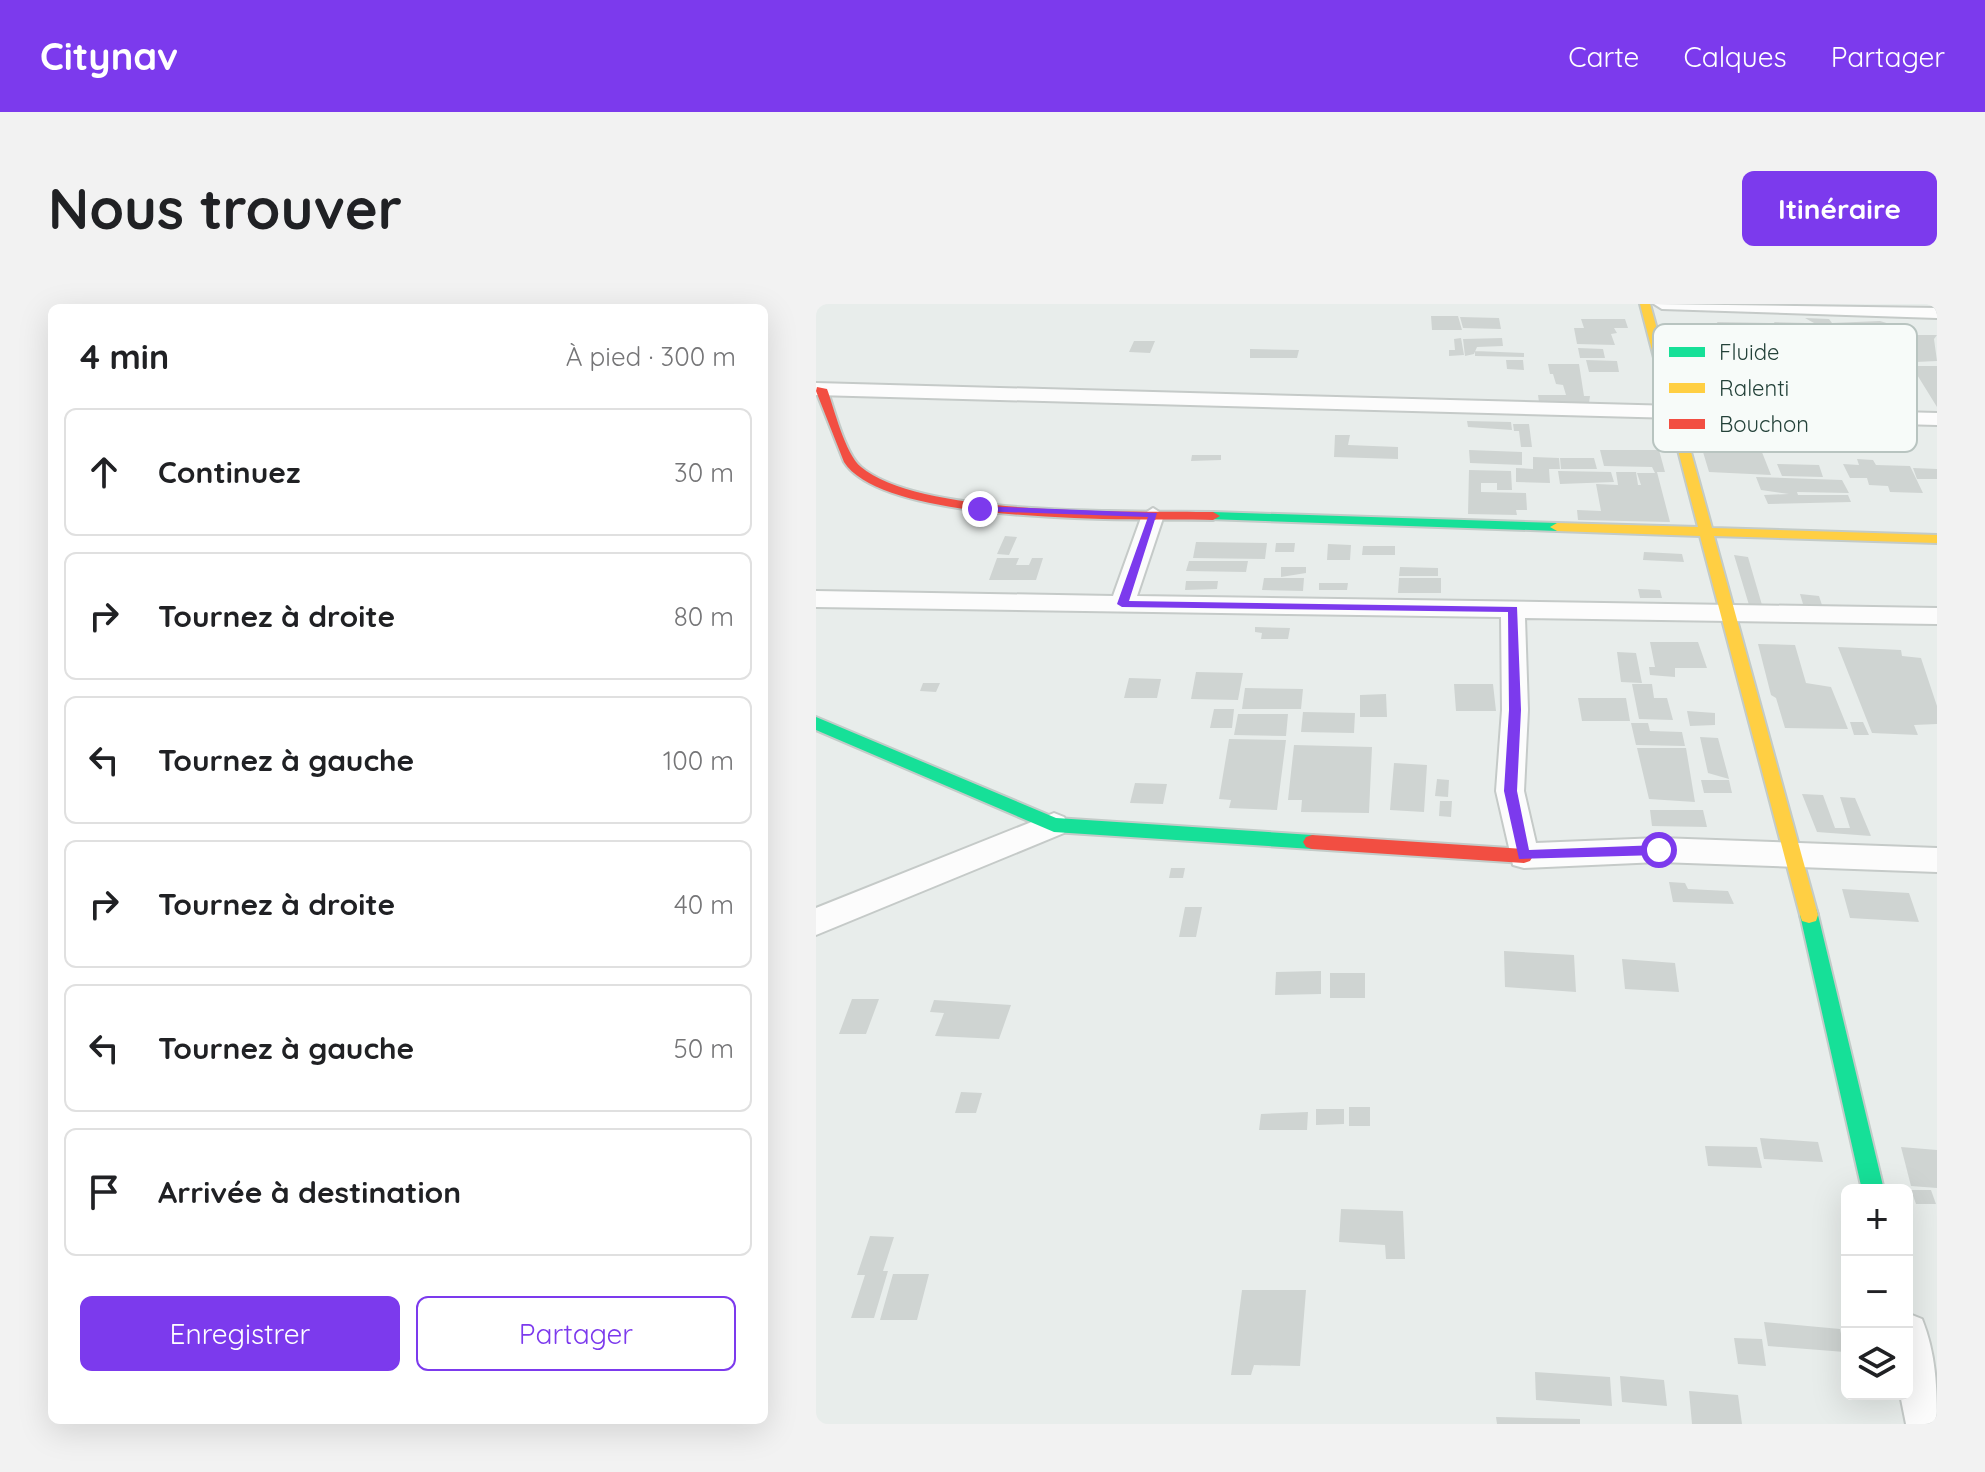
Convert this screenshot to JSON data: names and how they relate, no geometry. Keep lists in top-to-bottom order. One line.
{"legend":["Fluide","Ralenti","Bouchon"],"page":{"header":"Citynav","nav":["Carte","Calques","Partager"],"buttons":["Itinéraire",["Enregistrer","Partager"]],"title":"Nous trouver","heading":["4 min","À pied · 300 m"],"list":[["Continuez","30 m"],["Tournez à droite","80 m"],["Tournez à gauche","100 m"],["Tournez à droite","40 m"],["Tournez à gauche","50 m"],"Arrivée à destination"],"map_buttons":["+","−"]}}
